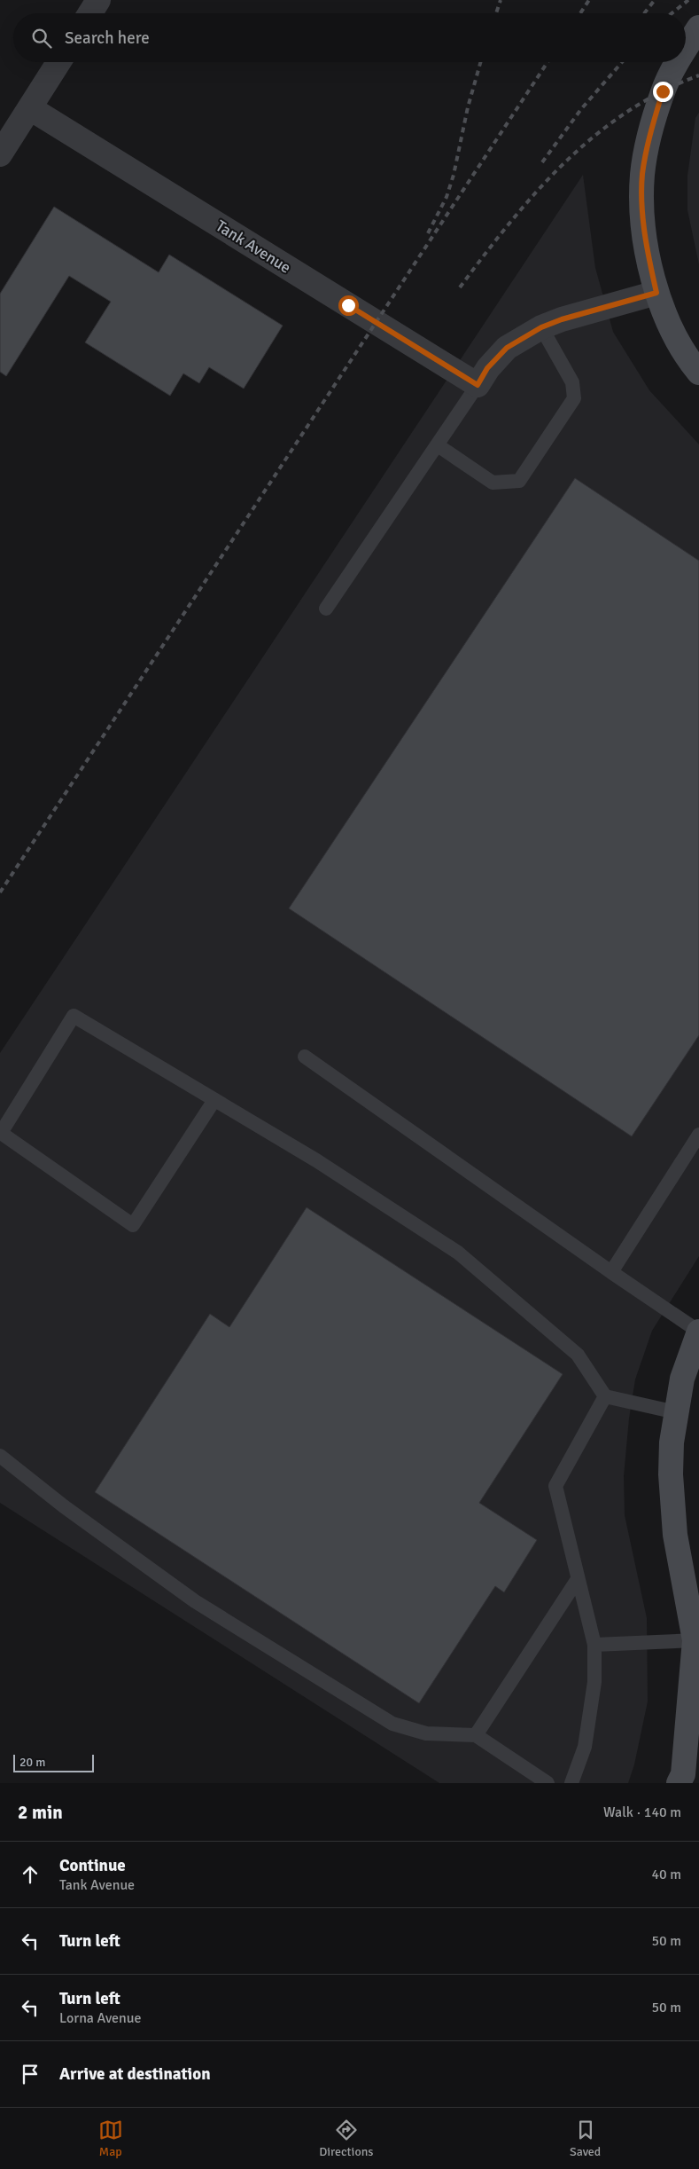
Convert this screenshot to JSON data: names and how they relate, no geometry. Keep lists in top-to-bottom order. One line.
{"streets":{"street":["Tank Avenue"]},"scale_bar":"20 m","page":{"search":"Search here","scale":"20 m","heading":["2 min","Walk · 140 m"],"list":[["Continue","Tank Avenue","40 m"],["Turn left","50 m"],["Turn left","Lorna Avenue","50 m"],"Arrive at destination"],"nav":["Map","Directions","Saved"]}}
